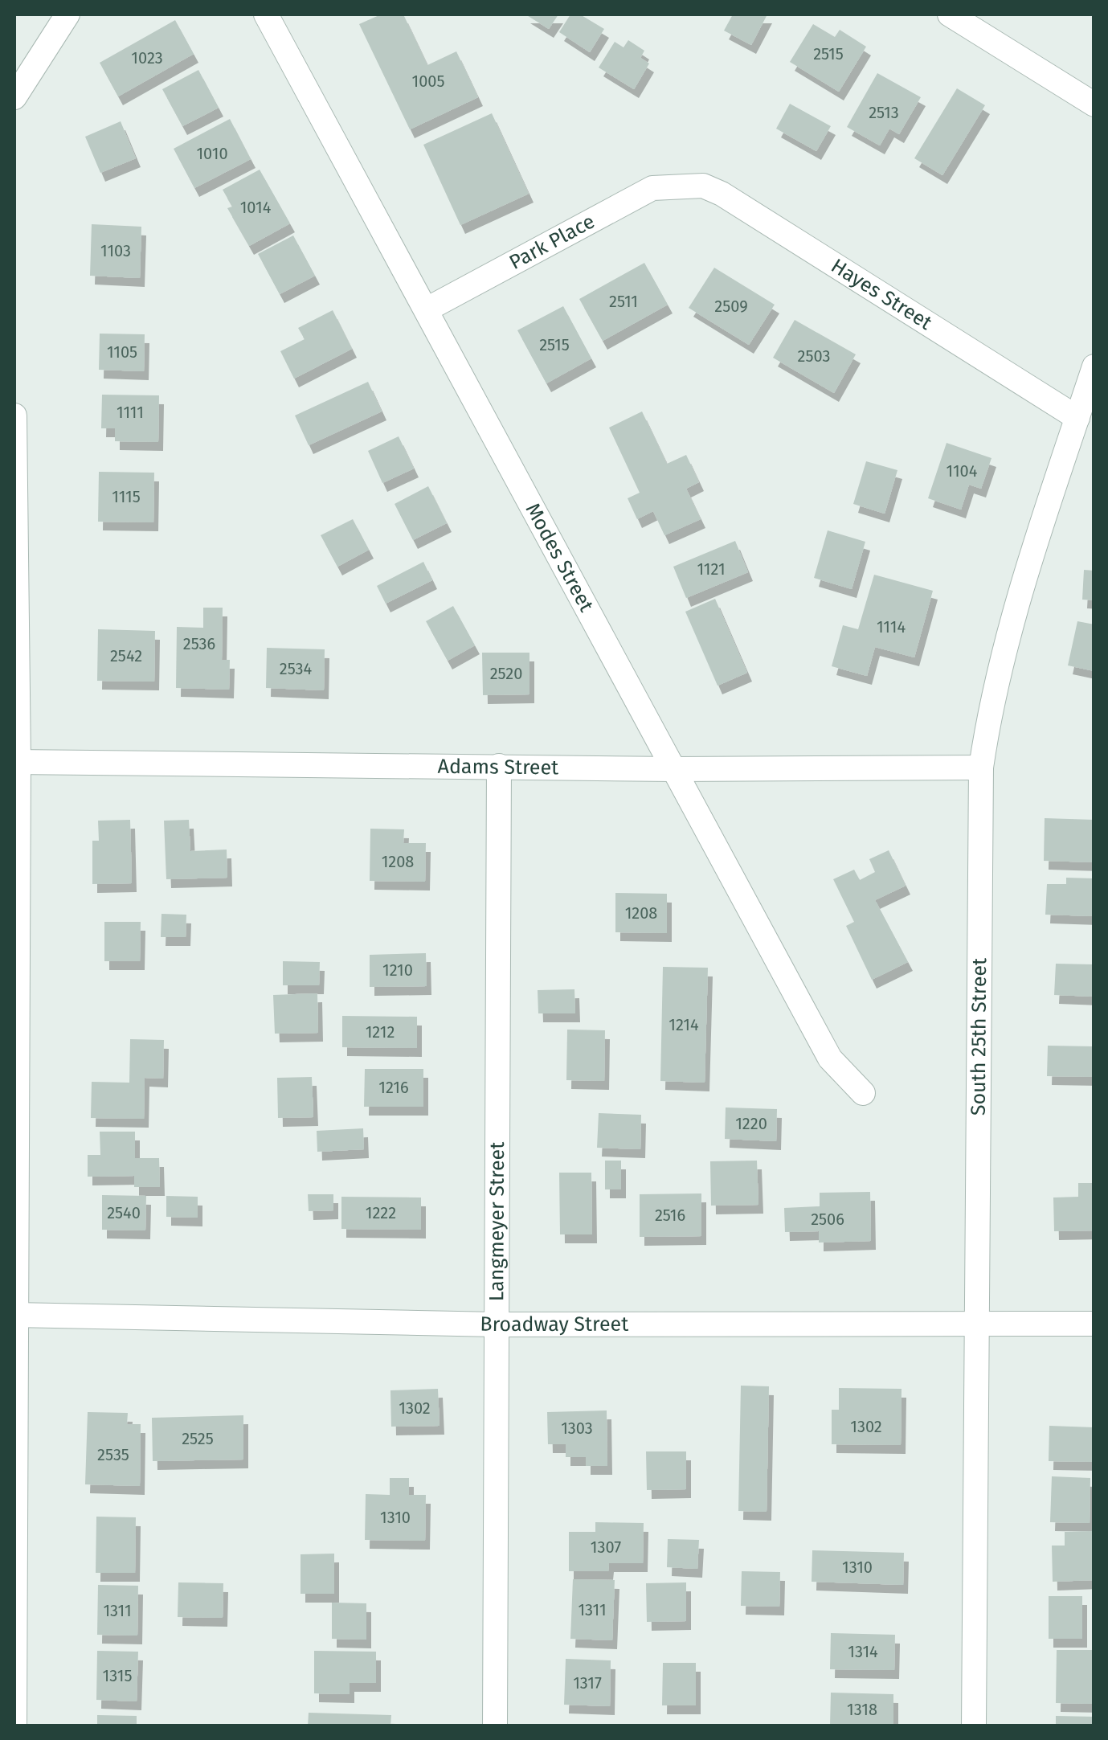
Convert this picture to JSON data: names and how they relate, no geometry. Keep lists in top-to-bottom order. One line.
{"streets":{"street":["Park Place","Hayes Street","Modes Street","Adams Street","South 25th Street","Langmeyer Street","Broadway Street"]},"crossings":[["Park Place","Hayes Street"],["Park Place","Modes Street"],["Hayes Street","South 25th Street"],["Modes Street","Adams Street"],["Adams Street","South 25th Street"],["Adams Street","Langmeyer Street"],["South 25th Street","Broadway Street"],["Langmeyer Street","Broadway Street"]],"house_numbers":["2515","1023","1005","2513","1010","1014","1103","2511","2509","2515","1105","2503","1111","1104","1115","1121","1114","2536","2542","2534","2520","1208","1208","1210","1214","1212","1216","1220","2540","1222","2516","2506","1302","1302","1303","2525","2535","1310","1307","1310","1311","1311","1314","1315","1317","1318"]}
